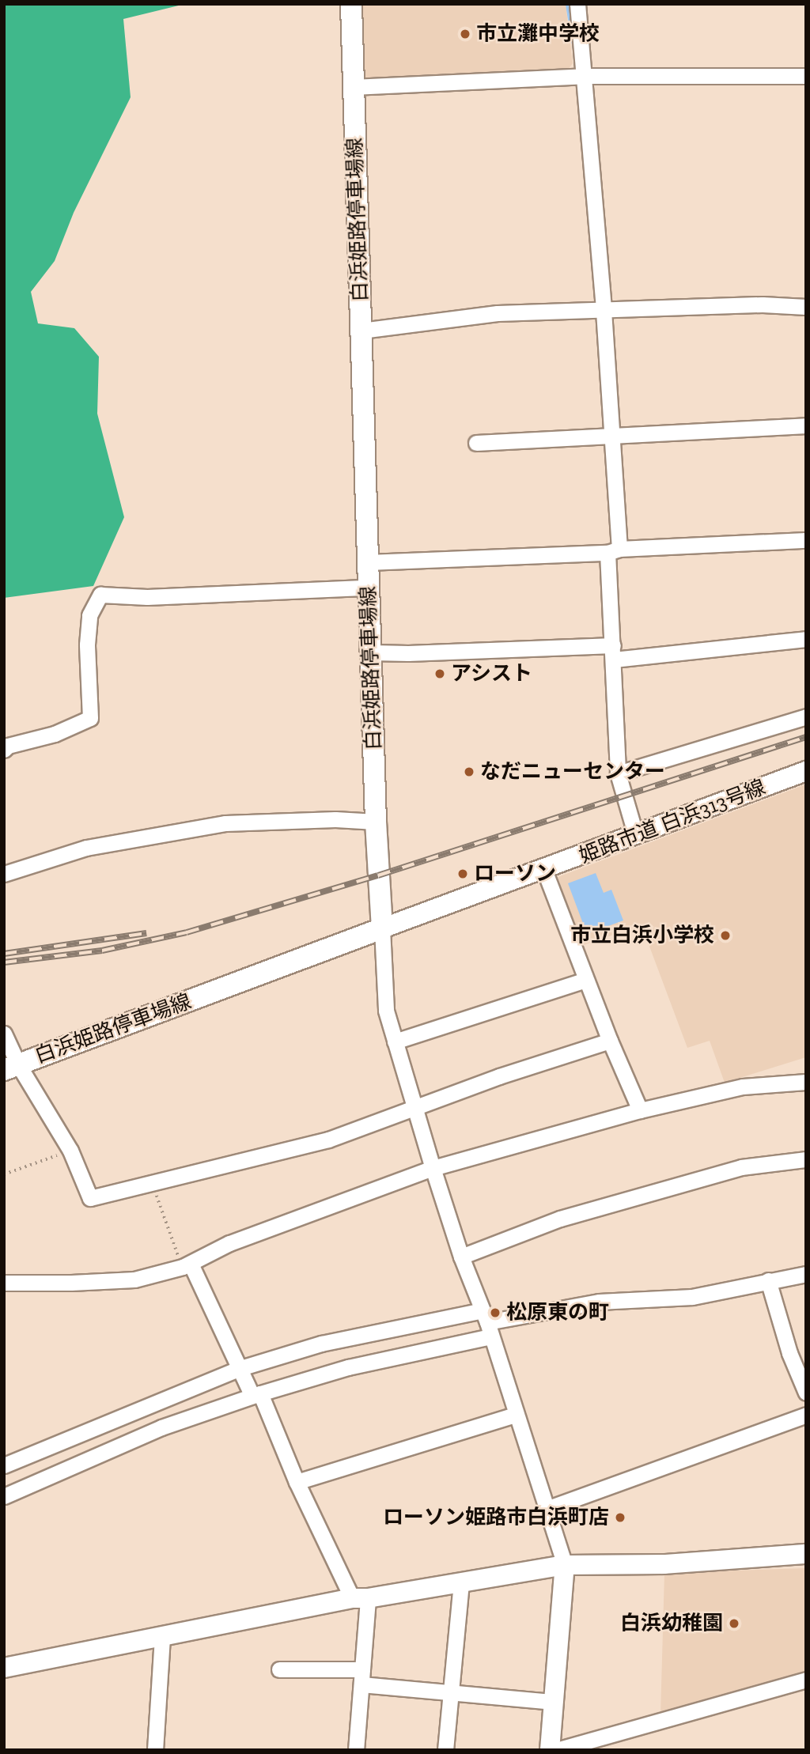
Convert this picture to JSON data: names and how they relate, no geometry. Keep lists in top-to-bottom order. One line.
{"streets":{"main road":["白浜姫路停車場線"],"street":["姫路市道 白浜313号線"]},"crossings":[["白浜姫路停車場線","姫路市道 白浜313号線"]],"places":["市立灘中学校","アシスト","なだニューセンター","ローソン","市立白浜小学校","松原東の町","ローソン姫路市白浜町店","白浜幼稚園"]}
